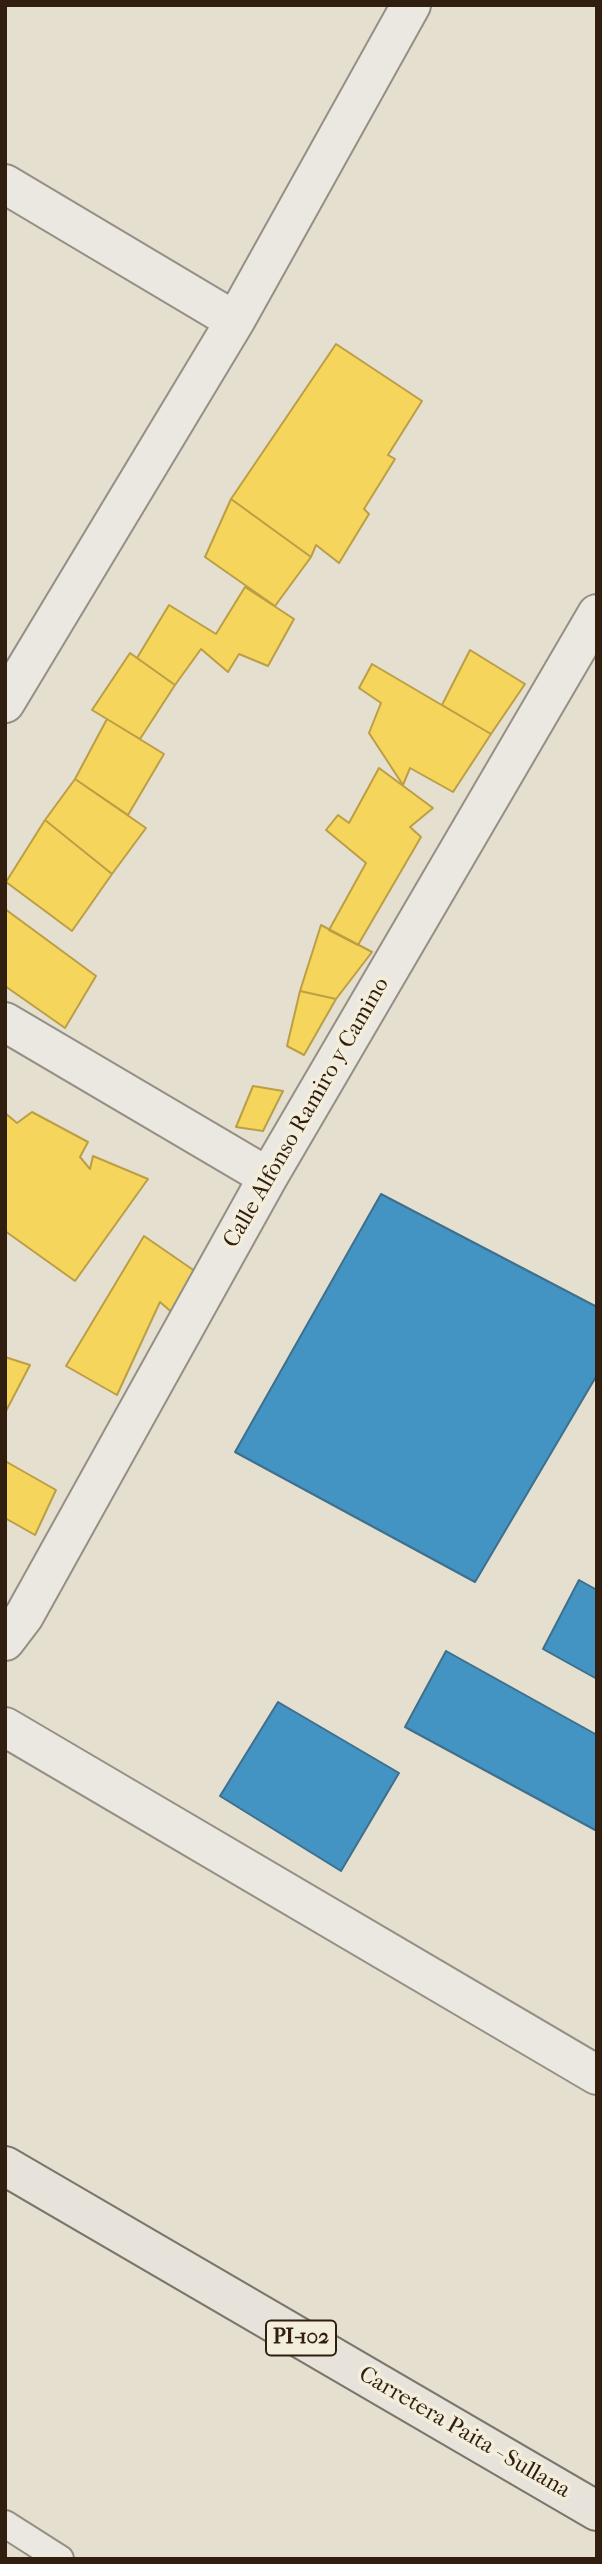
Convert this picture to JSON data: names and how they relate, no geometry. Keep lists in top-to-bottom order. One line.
{"streets":{"main road":["PI-102","Carretera Paita - Sullana"],"street":["Calle Alfonso Ramiro y Camino"]}}
